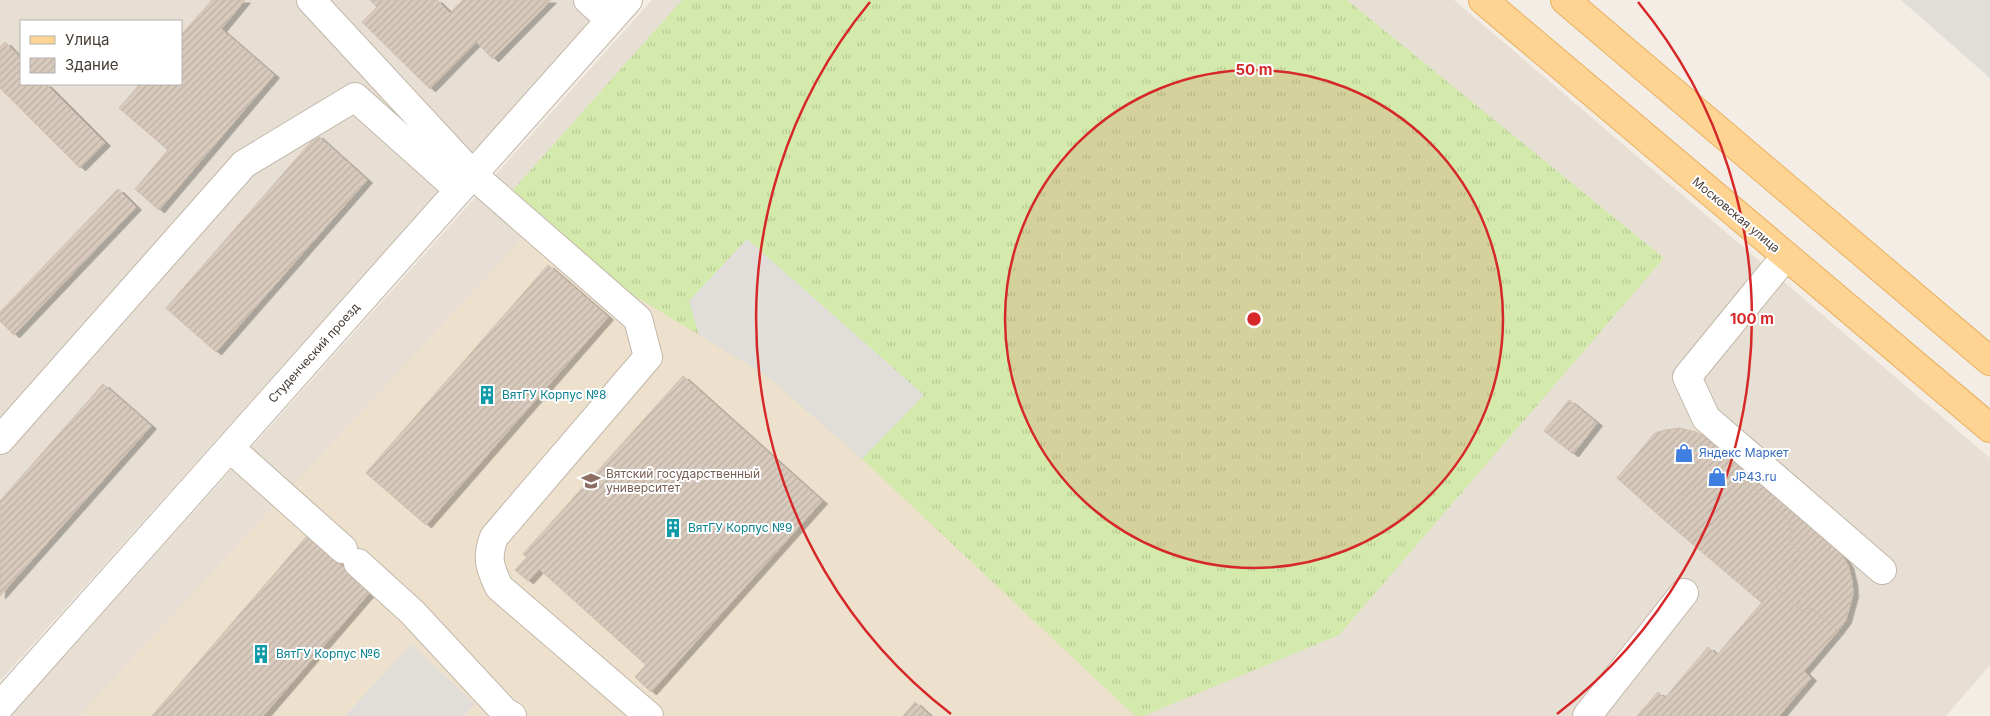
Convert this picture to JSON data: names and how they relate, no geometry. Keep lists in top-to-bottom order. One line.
{"streets":{"main road":["Московская улица"],"street":["Студенческий проезд"]},"places":{"building":["ВятГУ Корпус №8","ВятГУ Корпус №9","ВятГУ Корпус №6"],"shop":["Яндекс Маркет","JP43.ru"],"school or university":["Вятский государственный университет"]},"legend":["Улица","Здание"],"rings":["50 m","100 m"]}
